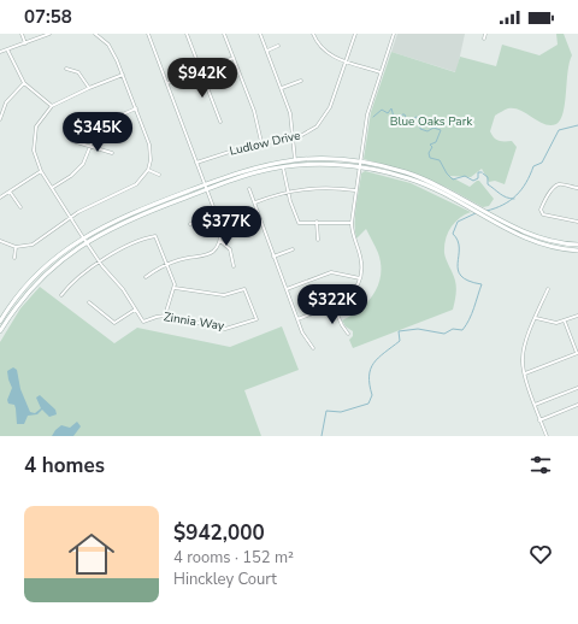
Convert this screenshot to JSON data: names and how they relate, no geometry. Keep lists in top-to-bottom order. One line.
{"streets":{"street":["Ludlow Drive","Zinnia Way"]},"parks":["Blue Oaks Park"],"page":{"status":"07:58","price":["$942K","$345K","$377K","$322K"],"heading":"4 homes","list":[{"name":"$942,000","note":"4 rooms · 152 m² · Hinckley Court"}]}}
